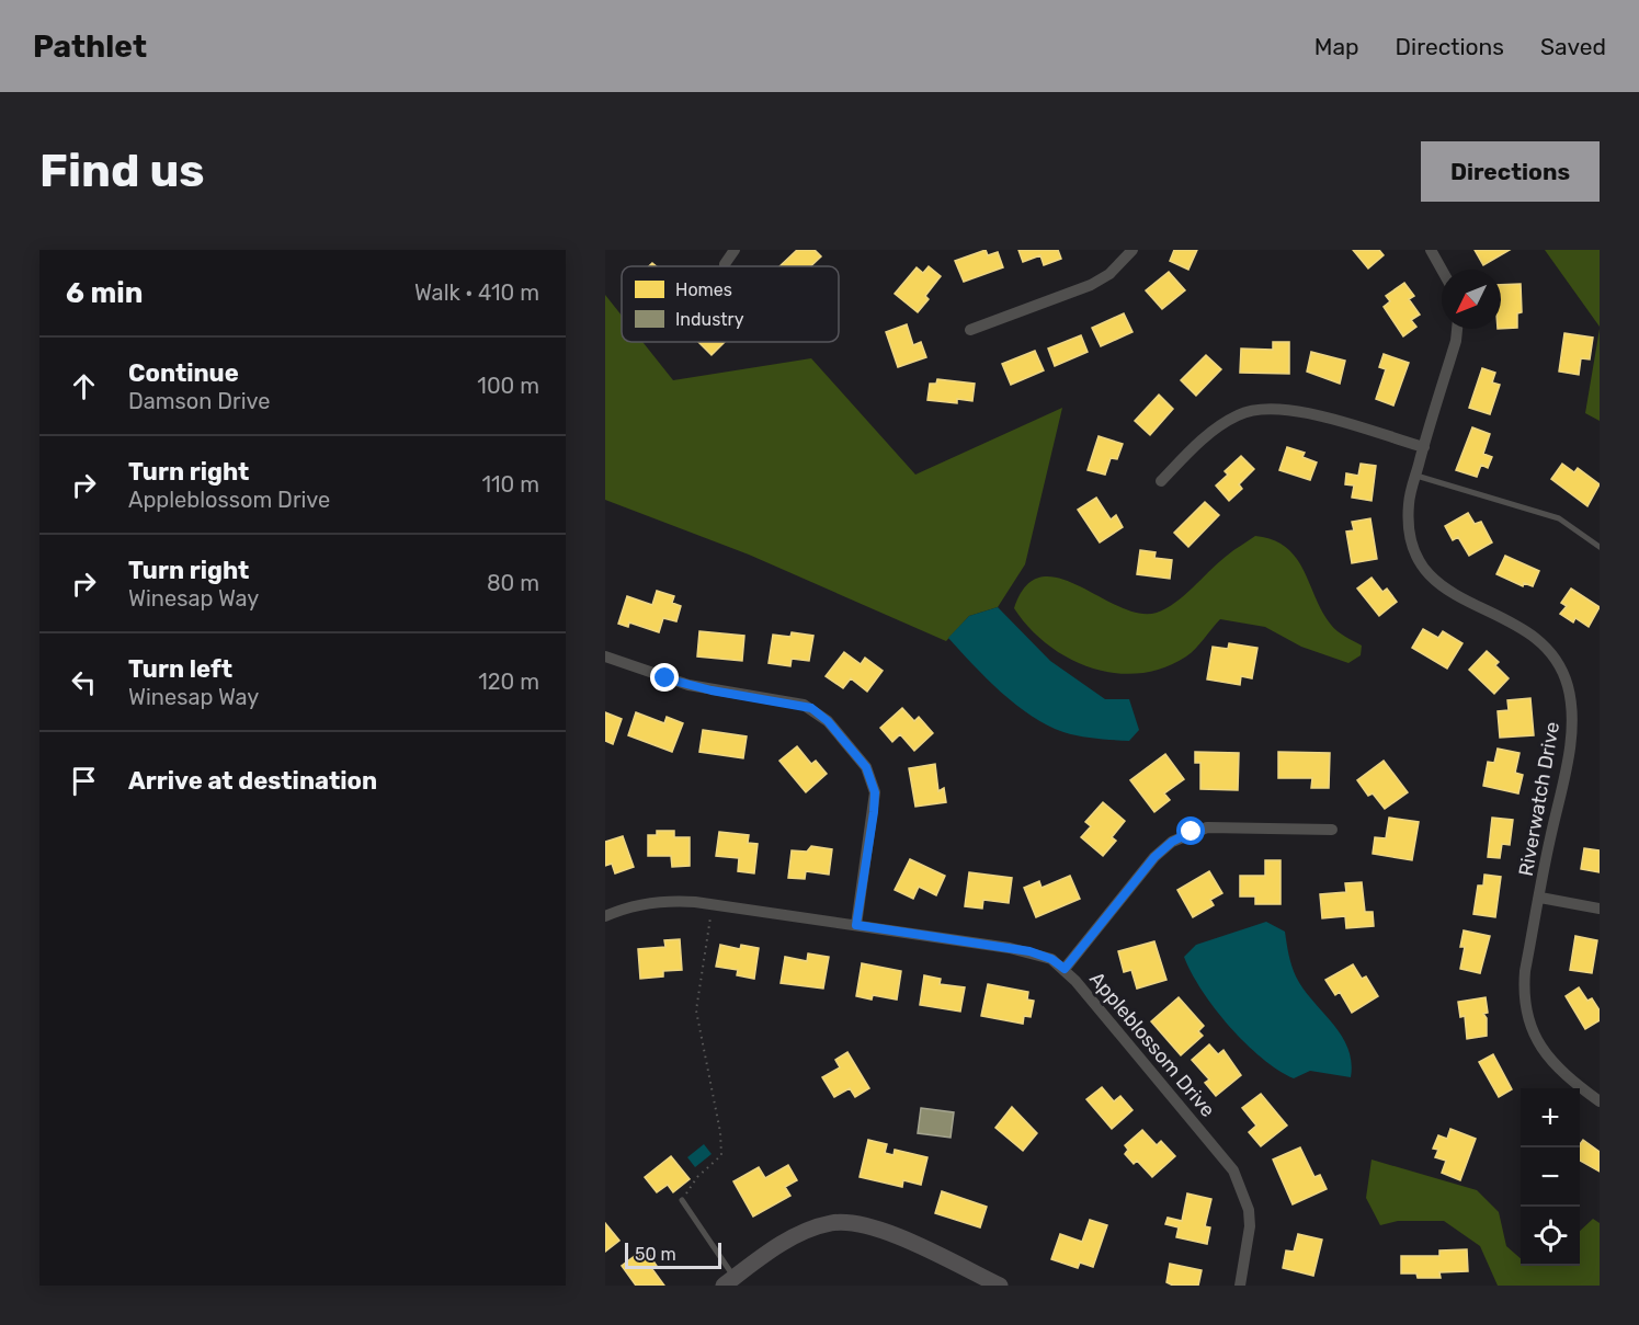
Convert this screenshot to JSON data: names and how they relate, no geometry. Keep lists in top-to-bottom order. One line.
{"streets":{"street":["Riverwatch Drive","Appleblossom Drive"]},"legend":["Homes","Industry"],"scale_bar":"50 m","north":"bottom left","page":{"header":"Pathlet","nav":["Map","Directions","Saved"],"buttons":"Directions","title":"Find us","heading":["6 min","Walk · 410 m"],"list":[["Continue","Damson Drive","100 m"],["Turn right","Appleblossom Drive","110 m"],["Turn right","Winesap Way","80 m"],["Turn left","Winesap Way","120 m"],"Arrive at destination"],"map_buttons":["+","−"],"scale":"50 m"}}
